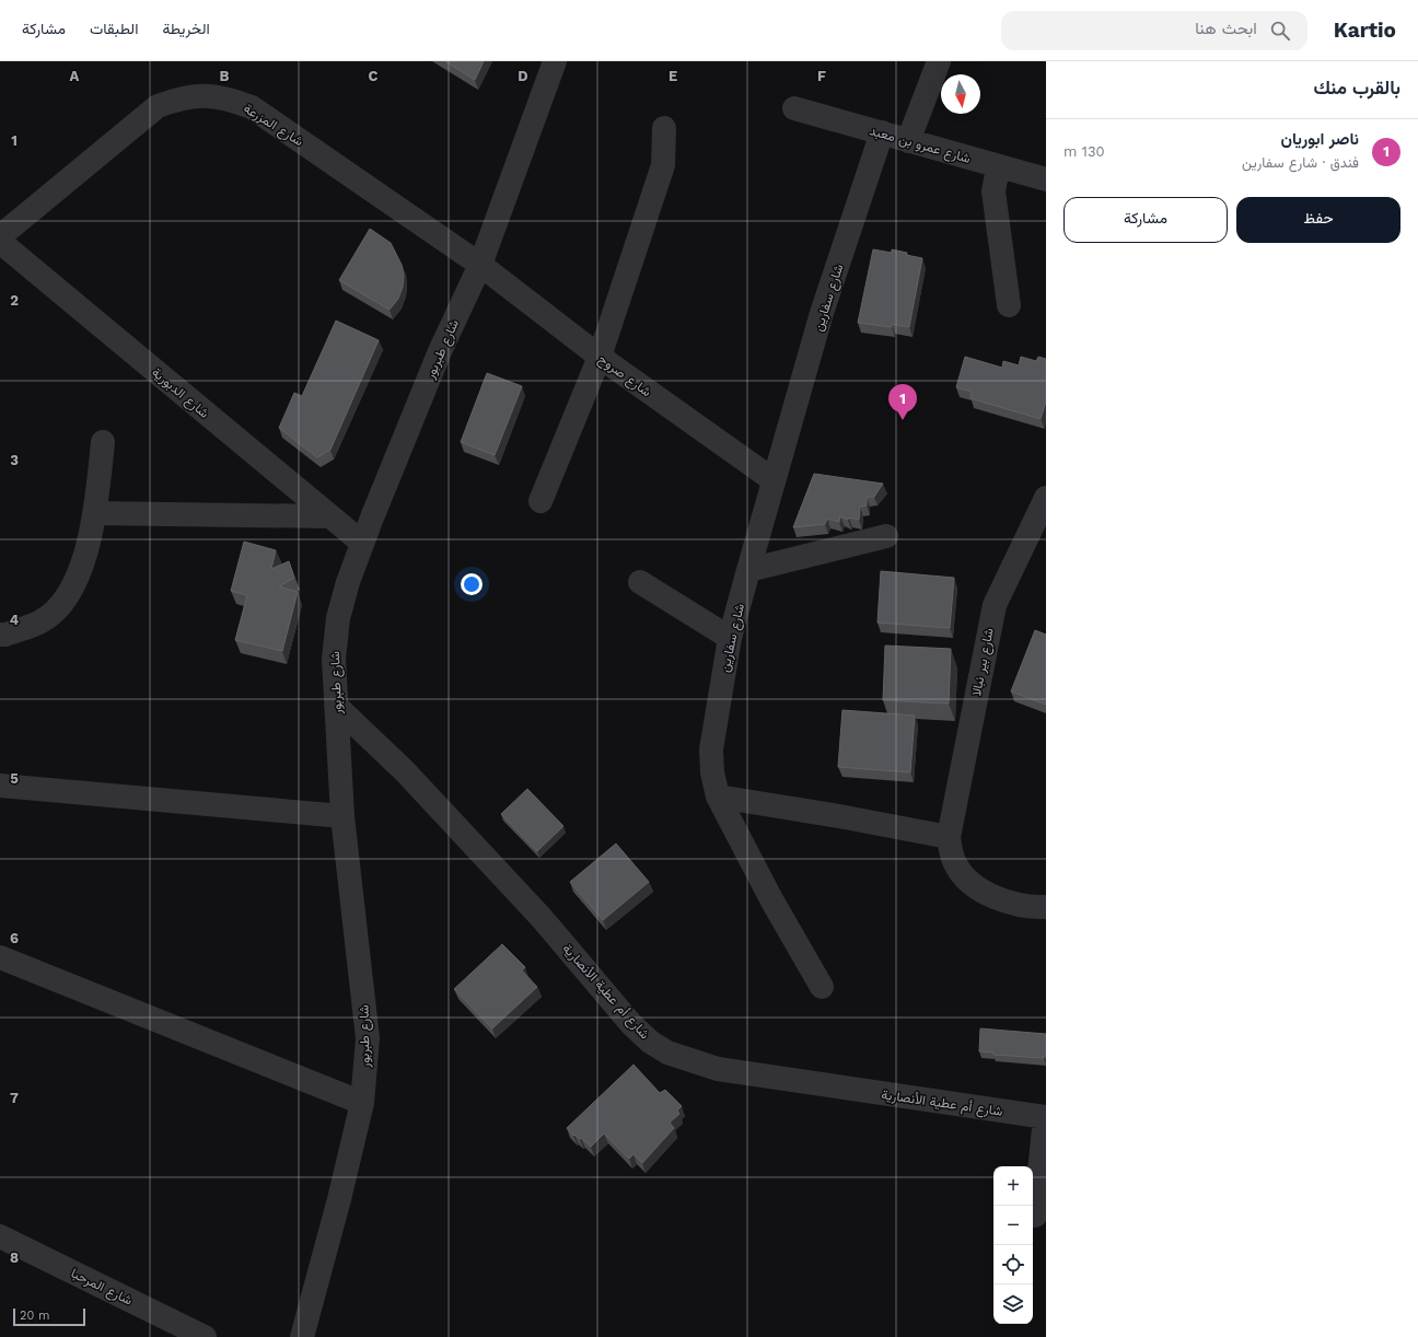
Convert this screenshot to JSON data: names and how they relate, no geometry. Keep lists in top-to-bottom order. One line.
{"streets":{"street":["شارع المزرعة","شارع عمرو بن معبد","شارع سفارين","شارع طبربور","شارع صروح","شارع الدبورية","شارع بير نبالا","شارع أم عطية الأنصارية","شارع المرحبا"]},"crossings":[["شارع المزرعة","شارع طبربور"],["شارع المزرعة","شارع صروح"],["شارع عمرو بن معبد","شارع سفارين"],["شارع سفارين","شارع صروح"],["شارع طبربور","شارع صروح"],["شارع طبربور","شارع الدبورية"],["شارع طبربور","شارع أم عطية الأنصارية"]],"scale_bar":"20 m","north":"bottom","page":{"header":"Kartio","search":"ابحث هنا","nav":["الخريطة","الطبقات","مشاركة"],"heading":"بالقرب منك","list":[{"mark":"1","name":"ناصر ابوريان","note":"فندق · شارع سفارين","value":"130 m"}],"buttons":["حفظ","مشاركة"],"pins":"1","map_buttons":["+","−"],"scale":"20 m"},"grid":{"columns":["A","B","C","D","E","F"],"rows":["1","2","3","4","5","6","7","8"]}}
